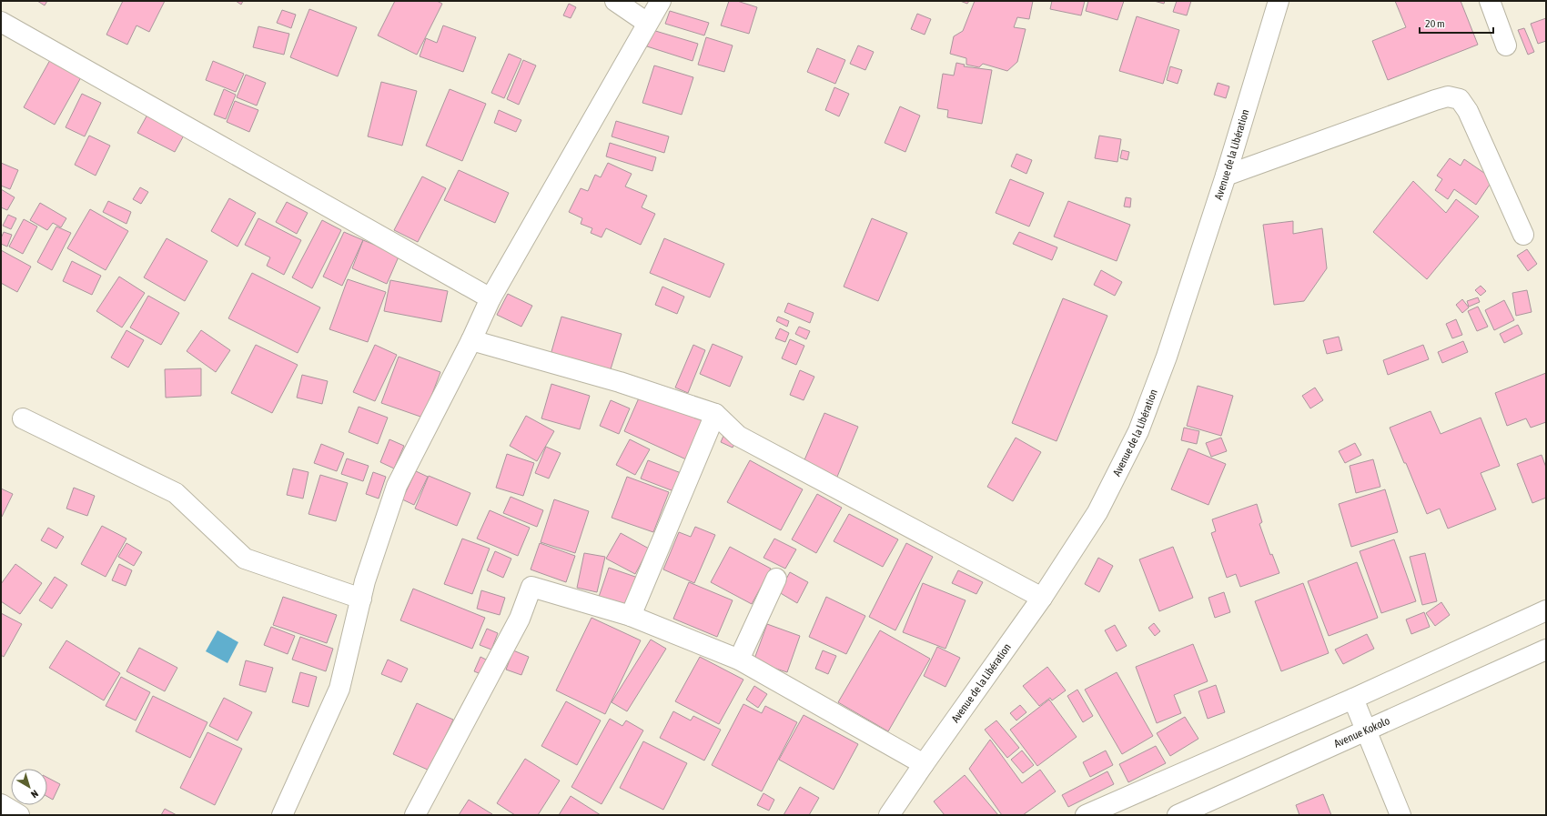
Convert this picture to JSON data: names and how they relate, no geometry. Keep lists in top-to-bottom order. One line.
{"streets":{"main road":["Avenue de la Libération","Avenue Kokolo"]},"scale_bar":"20 m","north":"bottom right"}
